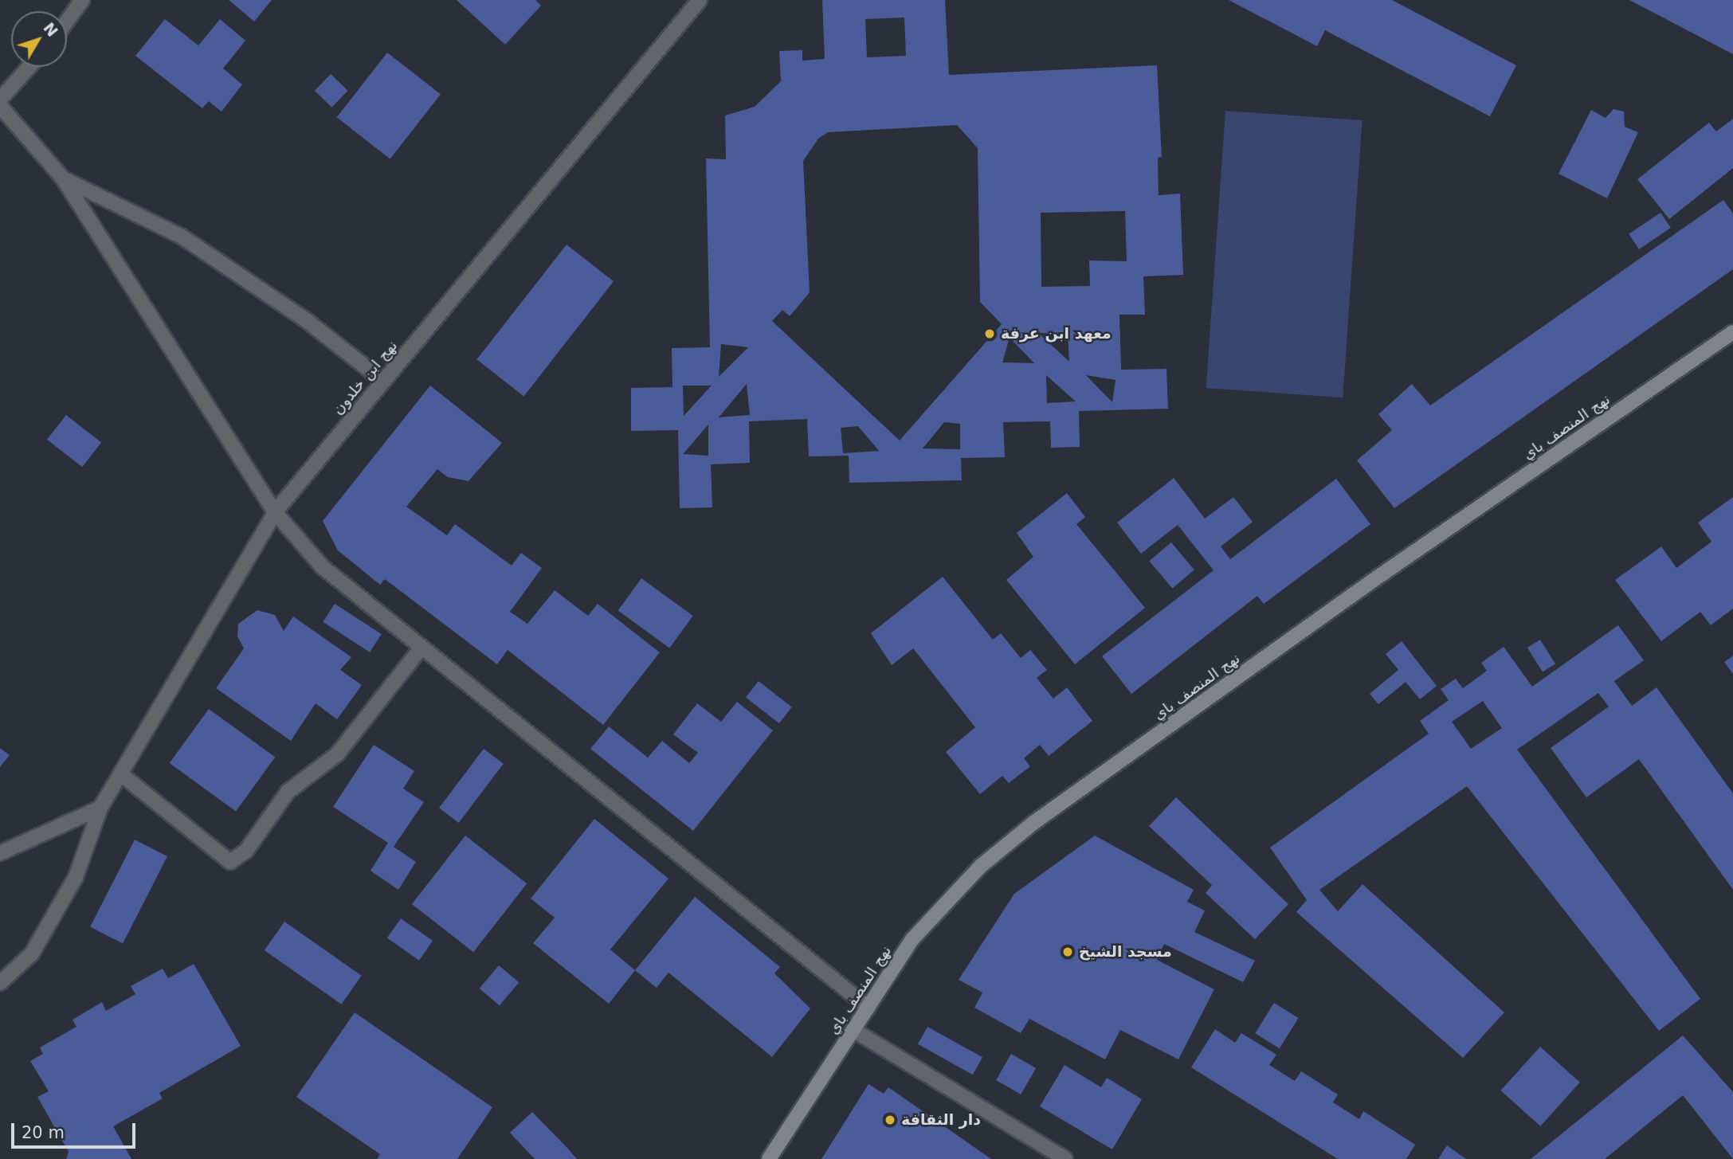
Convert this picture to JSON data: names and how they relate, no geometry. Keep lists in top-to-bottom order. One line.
{"streets":{"main road":["نهج المنصف باي"],"street":["نهج ابن خلدون"]},"places":["معهد ابن عرفة","مسجد الشيخ","دار الثقافة"],"scale_bar":"20 m","north":"top right"}
